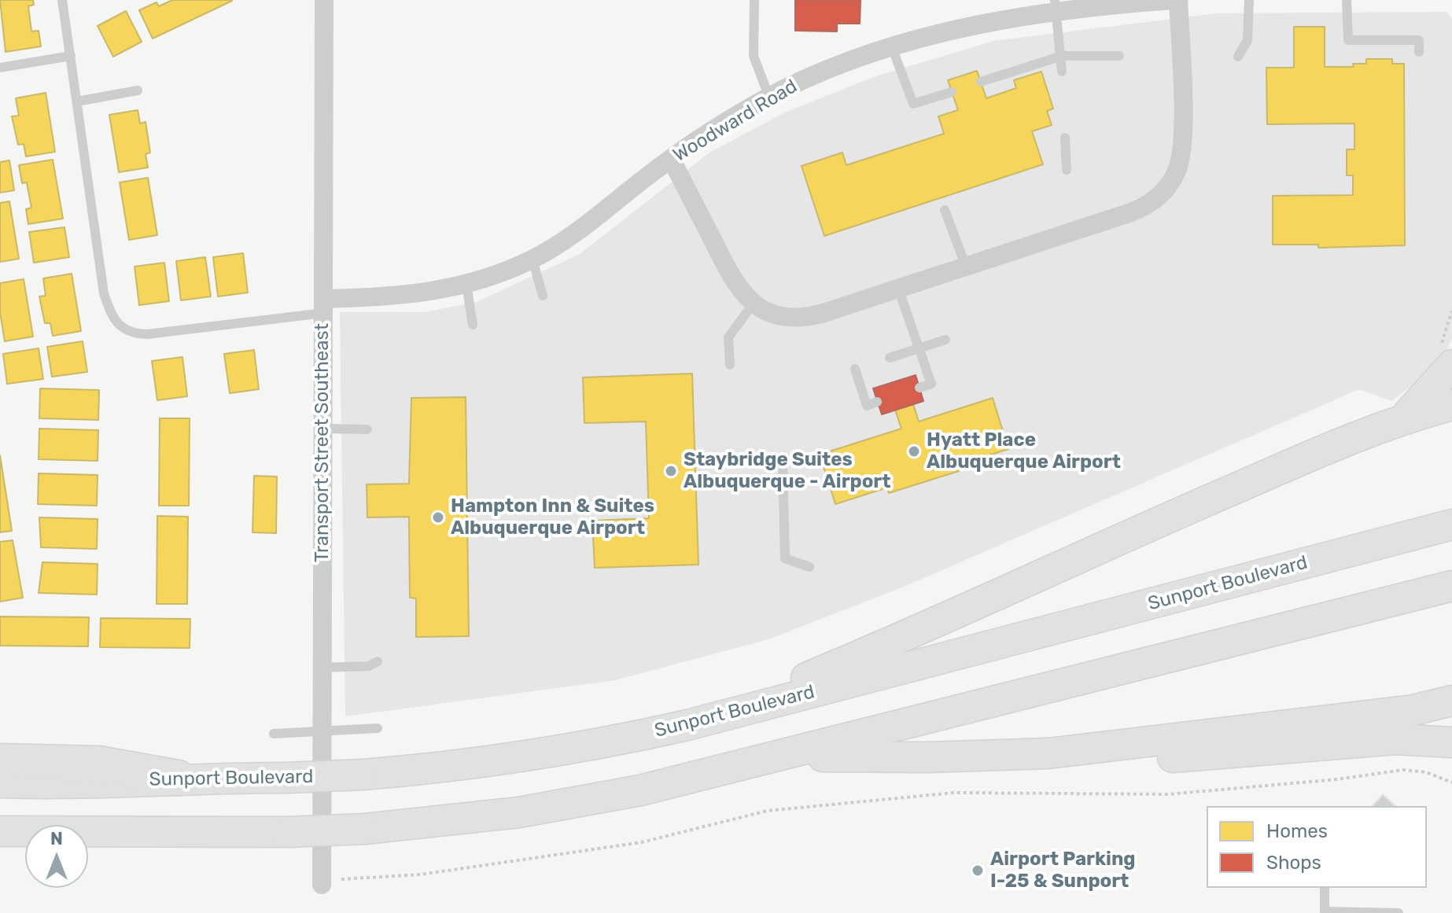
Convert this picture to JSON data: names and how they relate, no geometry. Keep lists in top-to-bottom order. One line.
{"streets":{"main road":["Sunport Boulevard"],"street":["Woodward Road","Transport Street Southeast"]},"crossings":[["Woodward Road","Transport Street Southeast"]],"places":["Hyatt Place Albuquerque Airport","Staybridge Suites Albuquerque - Airport","Hampton Inn & Suites Albuquerque Airport","Airport Parking I-25 & Sunport"],"legend":["Homes","Shops"],"north":"top"}
